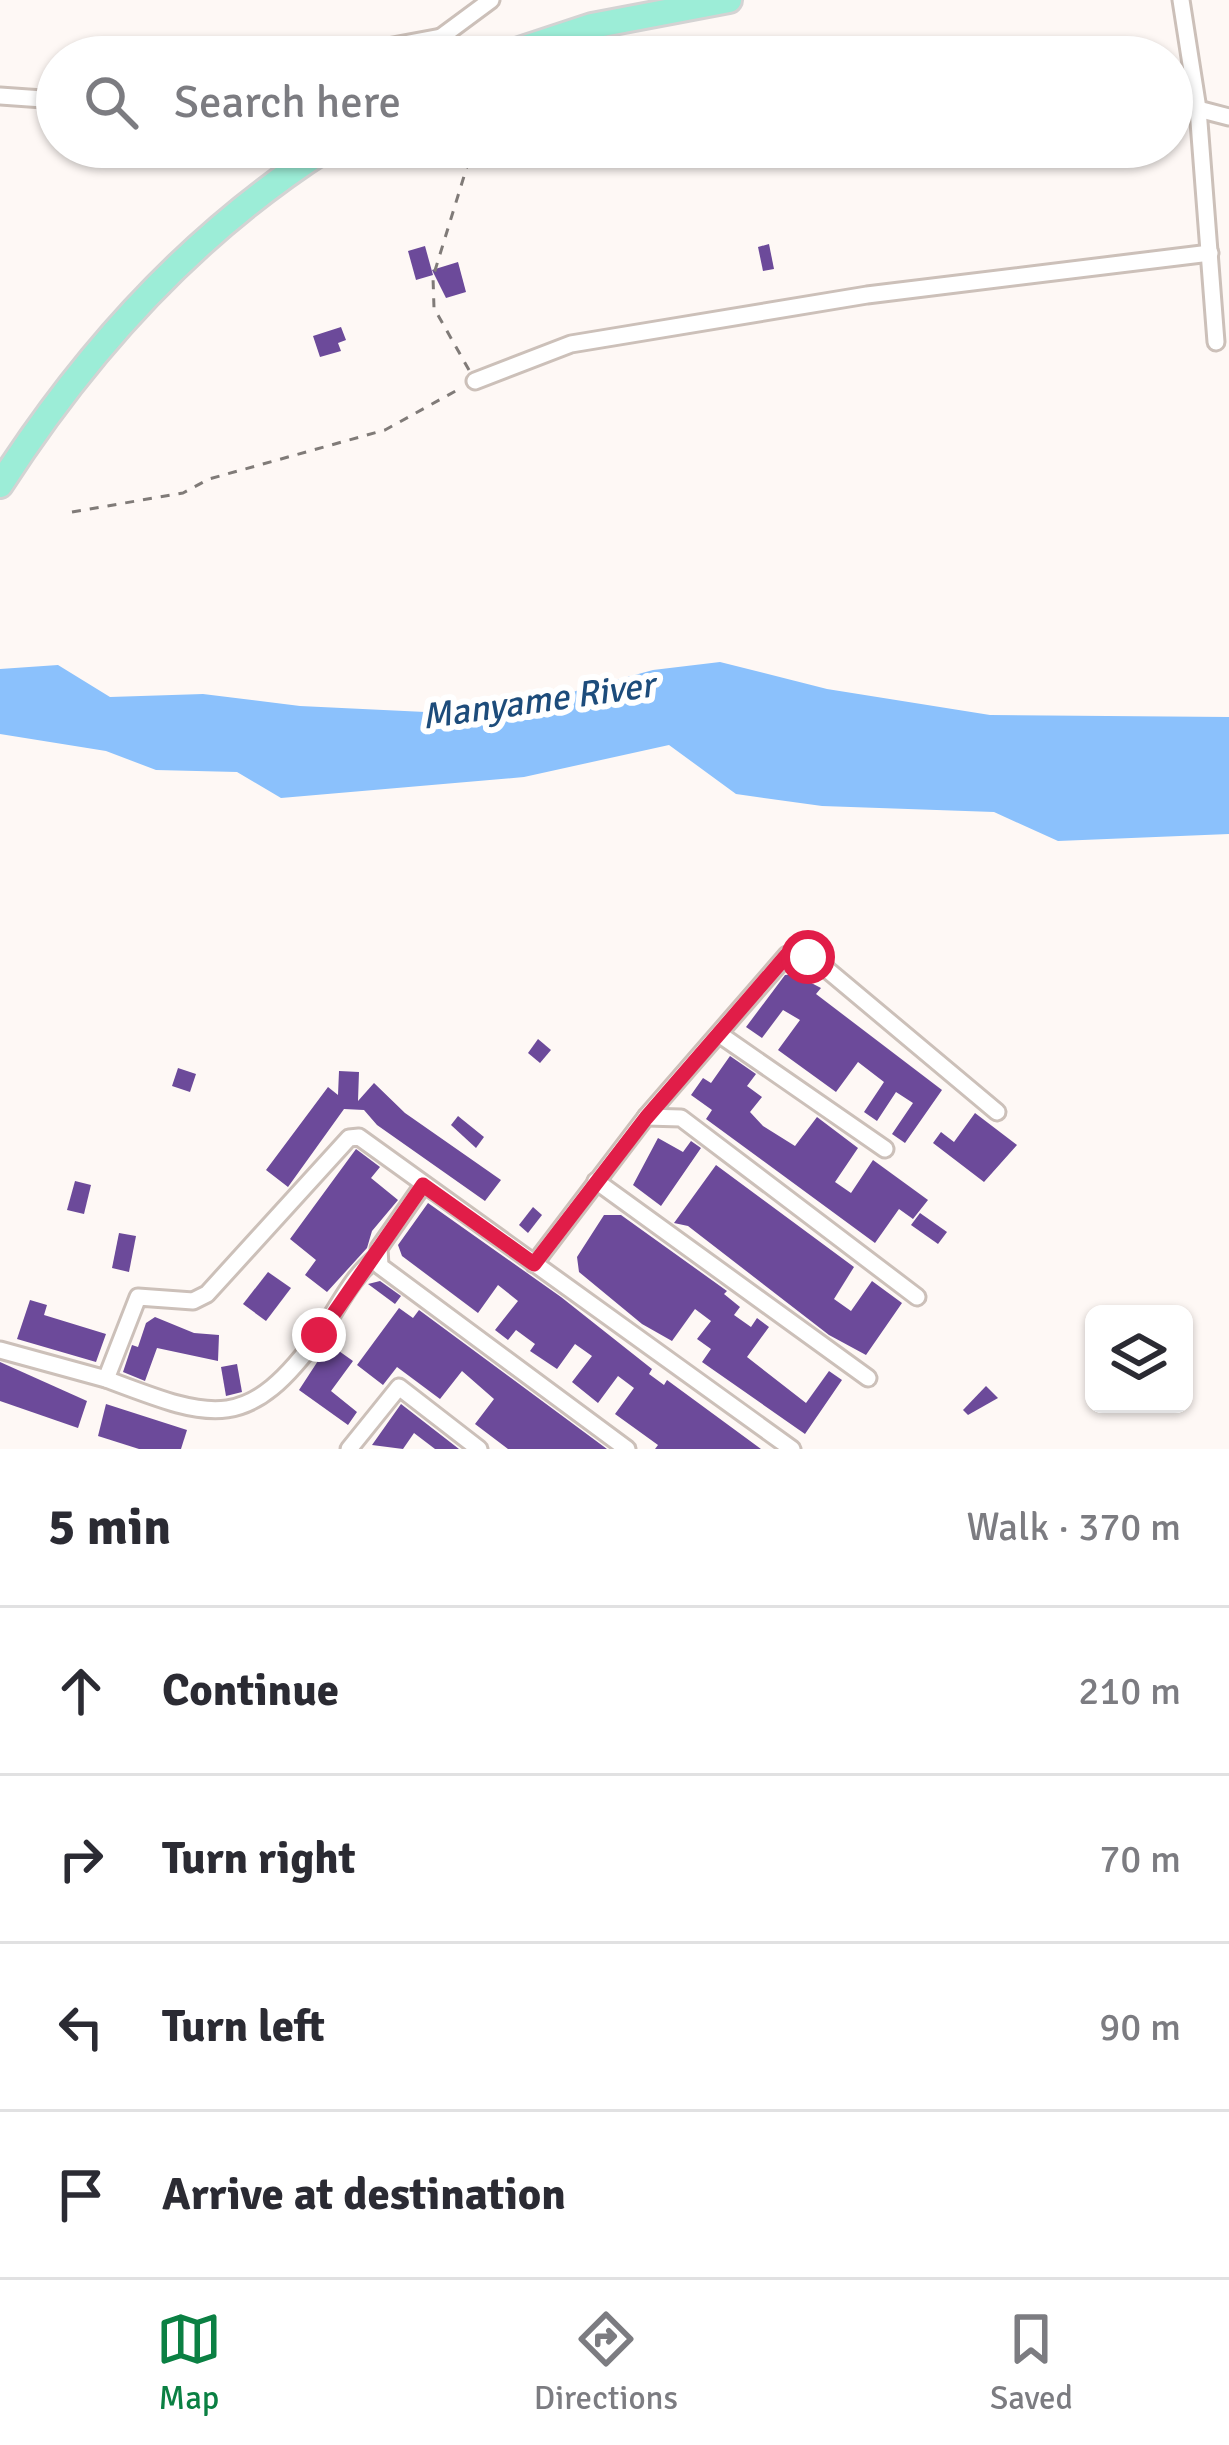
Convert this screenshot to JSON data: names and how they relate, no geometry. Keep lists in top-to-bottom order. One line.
{"water":["Manyame River"],"page":{"search":"Search here","heading":["5 min","Walk · 370 m"],"list":[["Continue","210 m"],["Turn right","70 m"],["Turn left","90 m"],"Arrive at destination"],"nav":["Map","Directions","Saved"]}}
